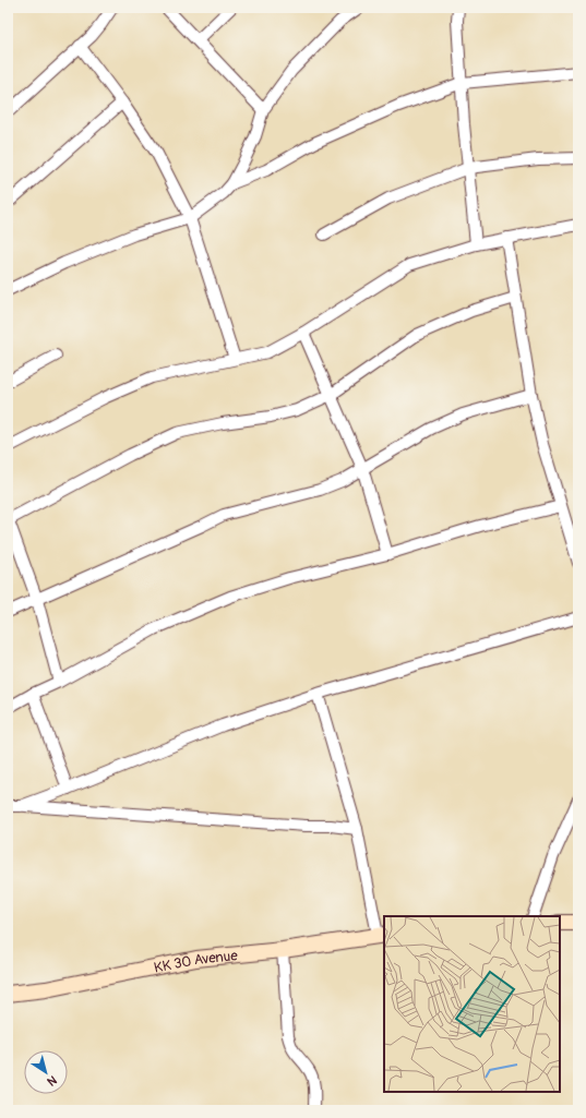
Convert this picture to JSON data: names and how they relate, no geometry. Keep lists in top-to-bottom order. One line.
{"streets":{"main road":["KK 30 Avenue"]},"north":"bottom right"}
